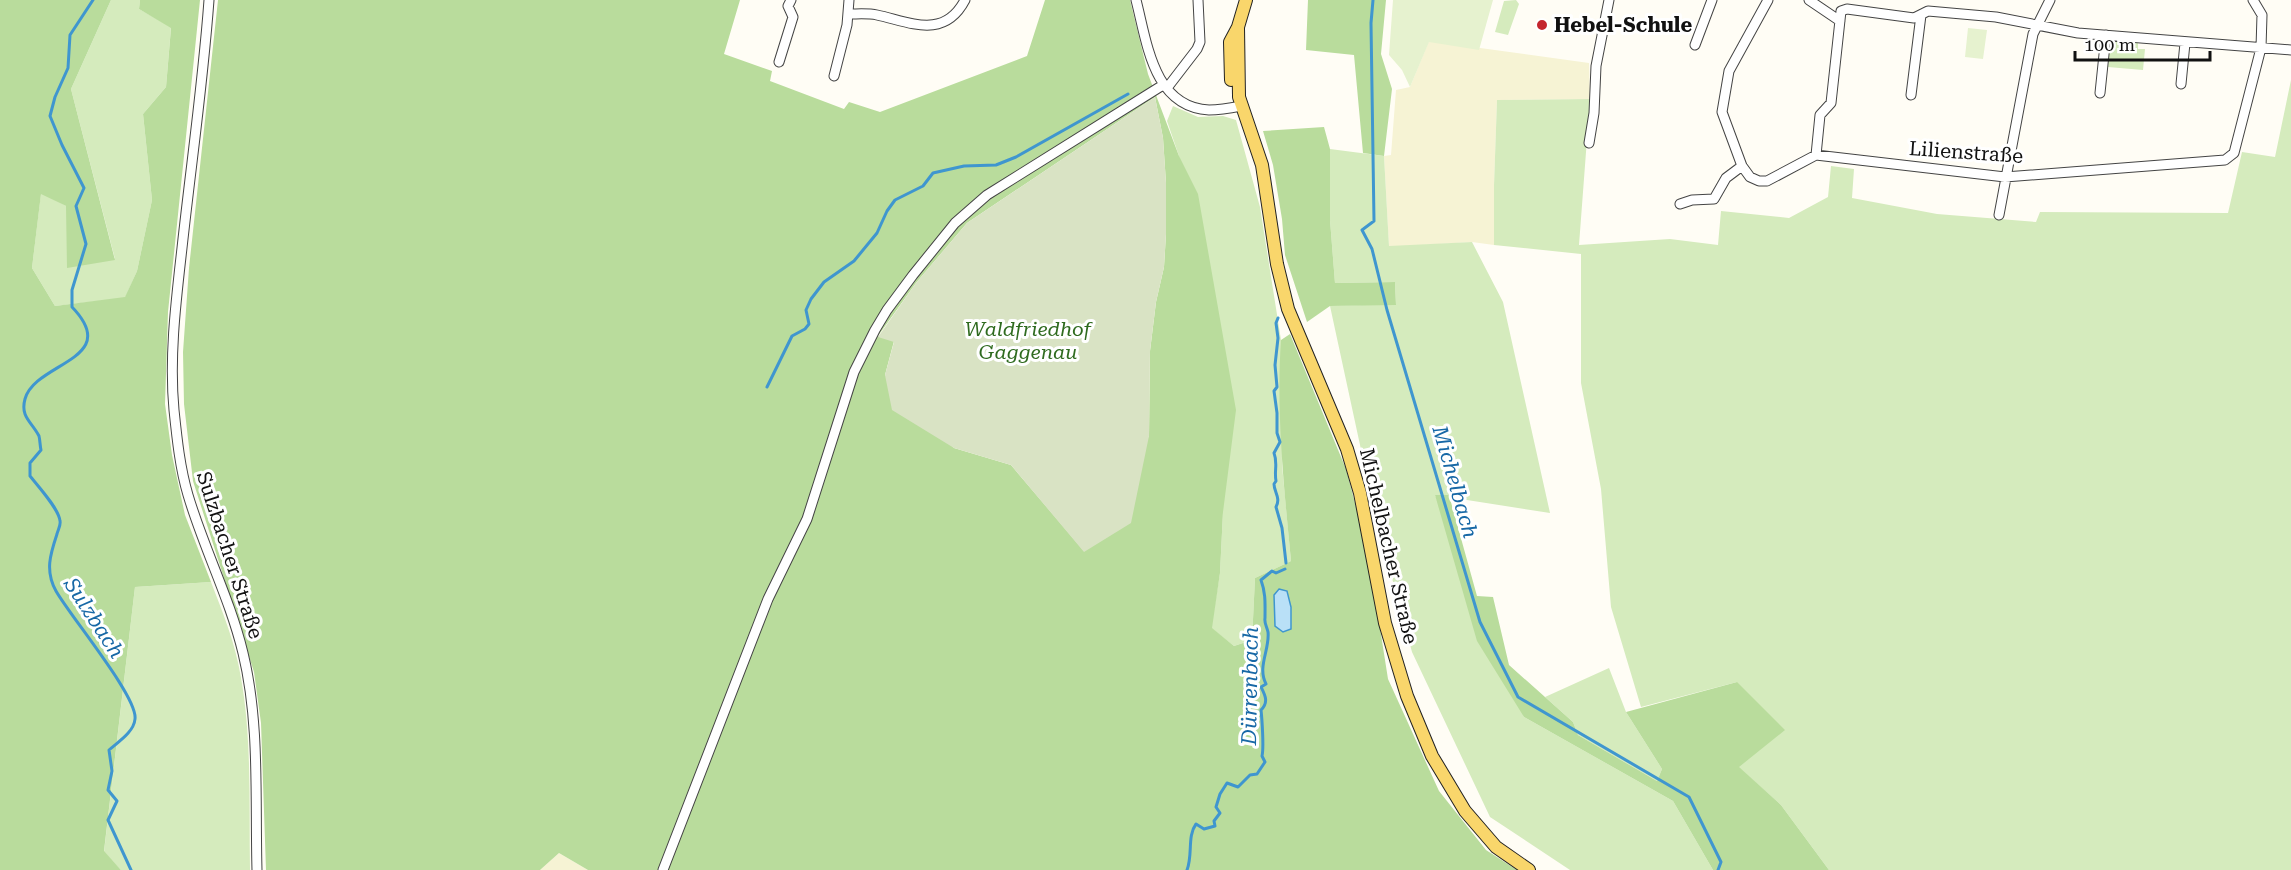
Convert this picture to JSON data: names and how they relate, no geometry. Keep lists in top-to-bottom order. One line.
{"streets":{"main road":["Michelbacher Straße"],"street":["Lilienstraße","Sulzbacher Straße"]},"water":["Michelbach","Sulzbach","Dürrenbach"],"parks":["Waldfriedhof Gaggenau"],"places":["Hebel-Schule"],"scale_bar":"100 m"}
